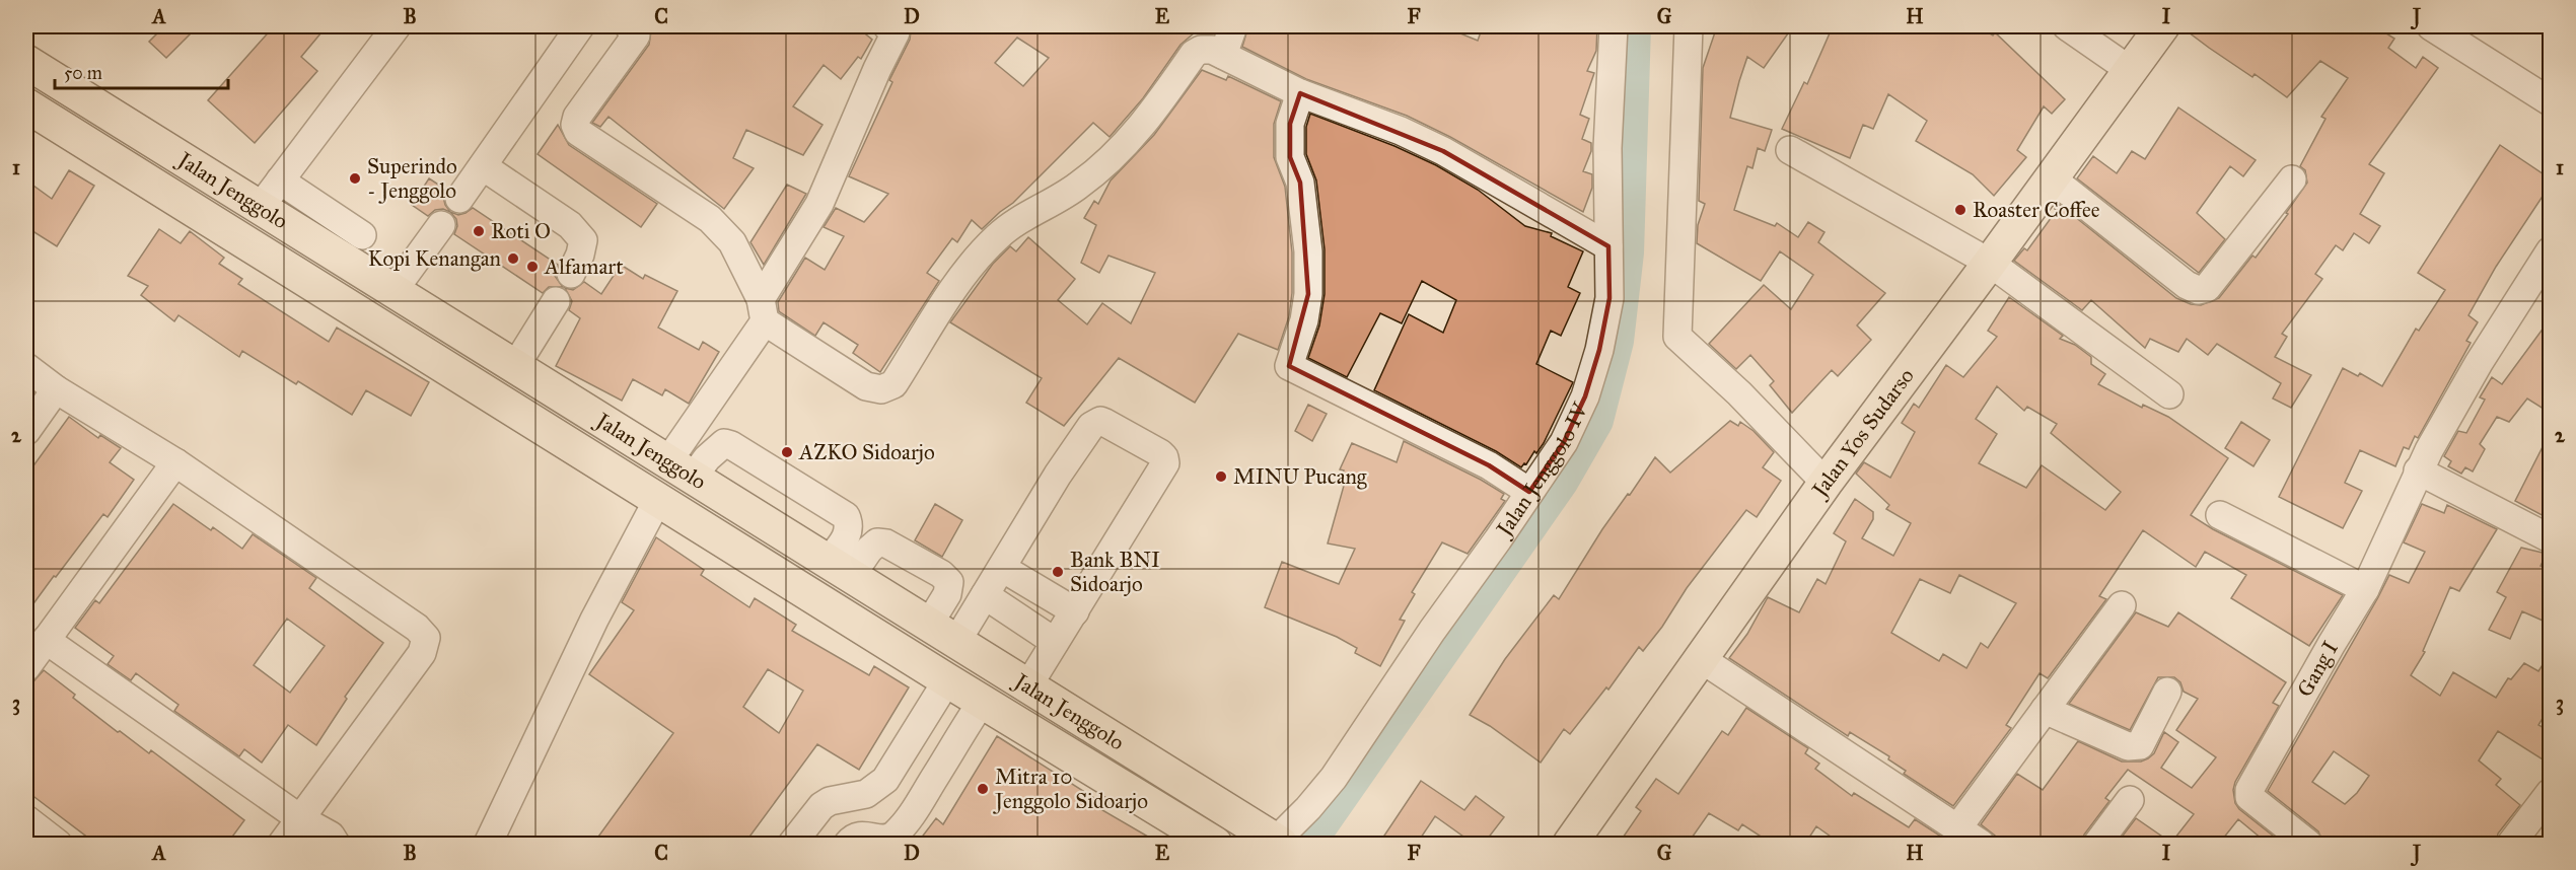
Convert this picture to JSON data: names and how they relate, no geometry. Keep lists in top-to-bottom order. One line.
{"streets":{"main road":["Jalan Jenggolo","Jalan Yos Sudarso"],"street":["Jalan Jenggolo IV","Gang I"]},"crossings":[["Jalan Jenggolo","Jalan Jenggolo IV"]],"places":["Superindo - Jenggolo","Roaster Coffee","Roti O","Kopi Kenangan","Alfamart","AZKO Sidoarjo","MINU Pucang","Bank BNI Sidoarjo","Mitra 10 Jenggolo Sidoarjo"],"scale_bar":"50 m","grid":{"columns":["A","B","C","D","E","F","G","H","I","J"],"rows":["1","2","3"]}}
